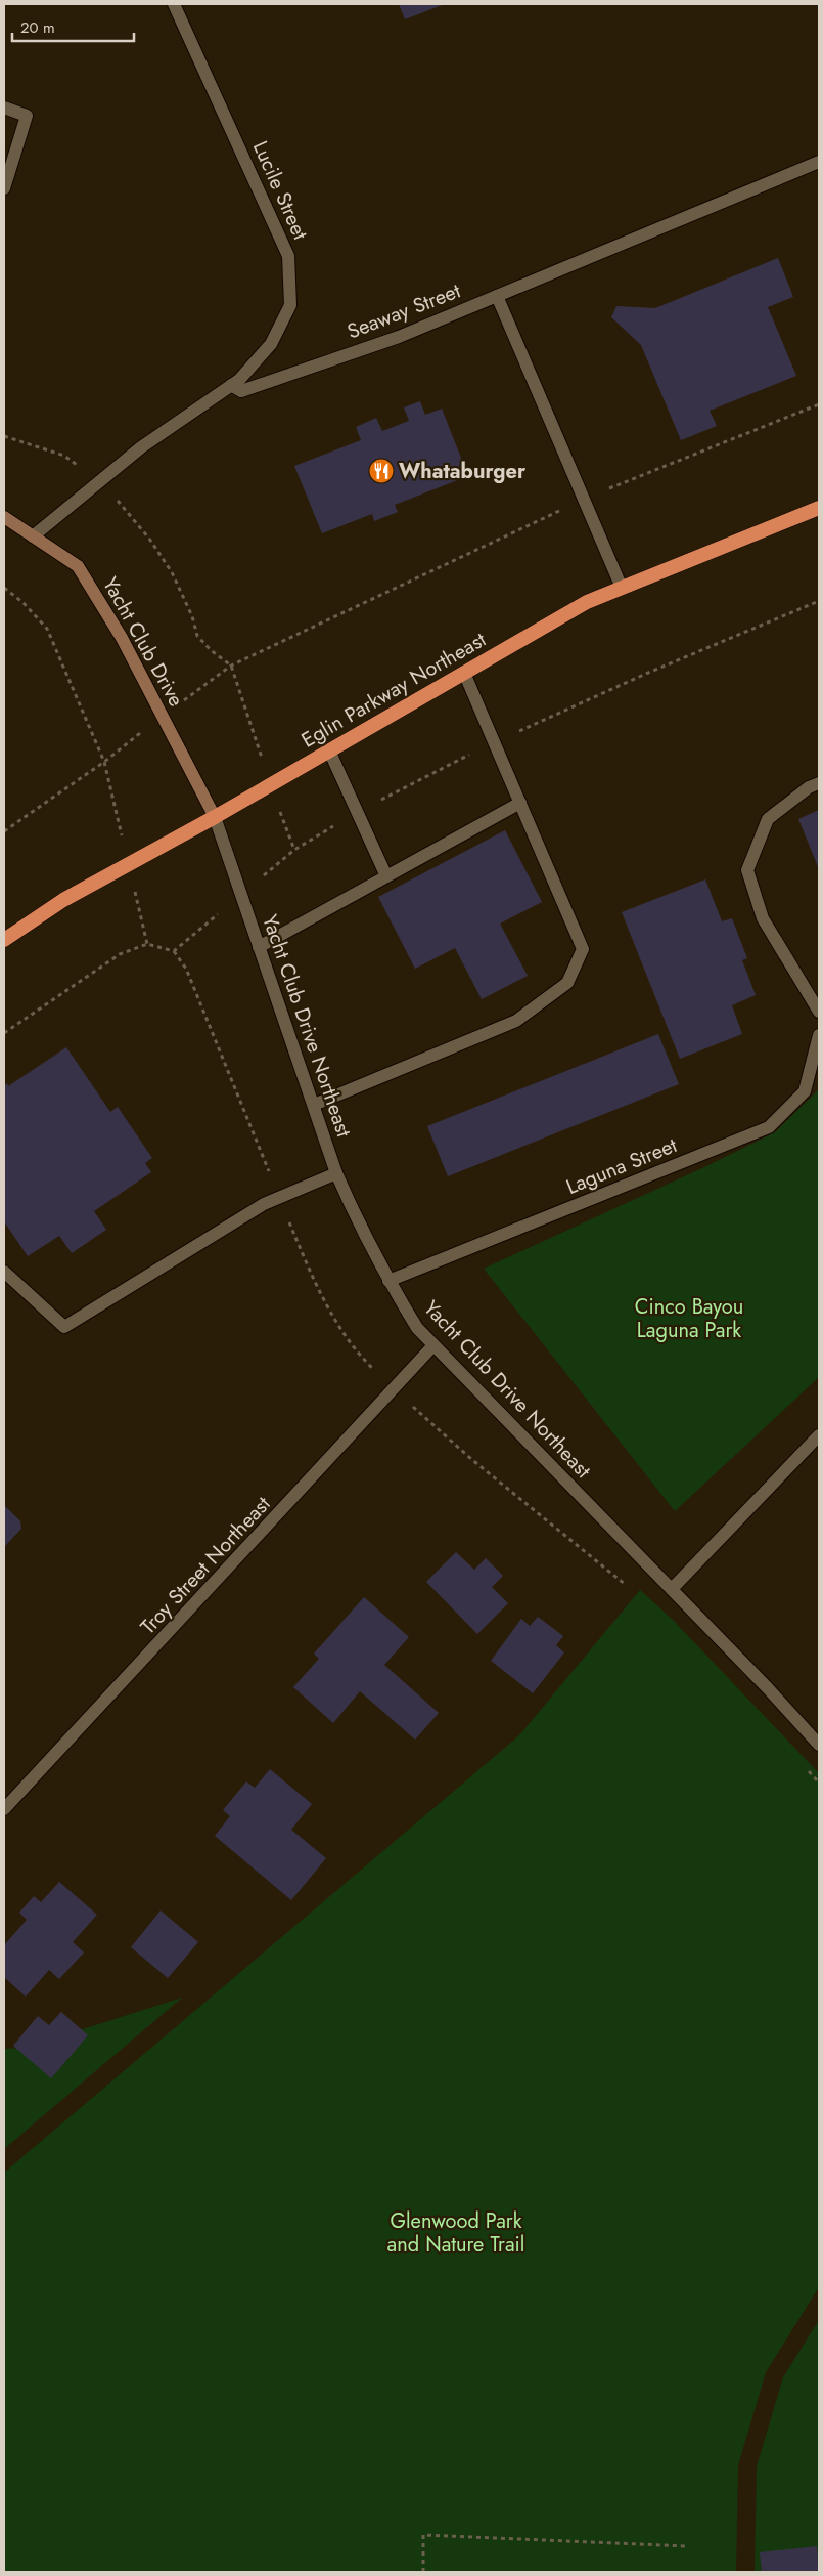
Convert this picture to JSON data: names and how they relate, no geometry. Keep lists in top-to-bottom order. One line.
{"streets":{"highway":["Eglin Parkway Northeast"],"main road":["Yacht Club Drive"],"street":["Lucile Street","Seaway Street","Yacht Club Drive Northeast","Laguna Street","Troy Street Northeast"]},"crossings":[["Lucile Street","Seaway Street"],["Yacht Club Drive","Eglin Parkway Northeast"],["Yacht Club Drive","Yacht Club Drive Northeast"],["Eglin Parkway Northeast","Yacht Club Drive Northeast"],["Yacht Club Drive Northeast","Laguna Street"],["Yacht Club Drive Northeast","Troy Street Northeast"]],"parks":["Cinco Bayou Laguna Park","Glenwood Park and Nature Trail"],"places":{"restaurant":["Whataburger"]},"scale_bar":"20 m"}
